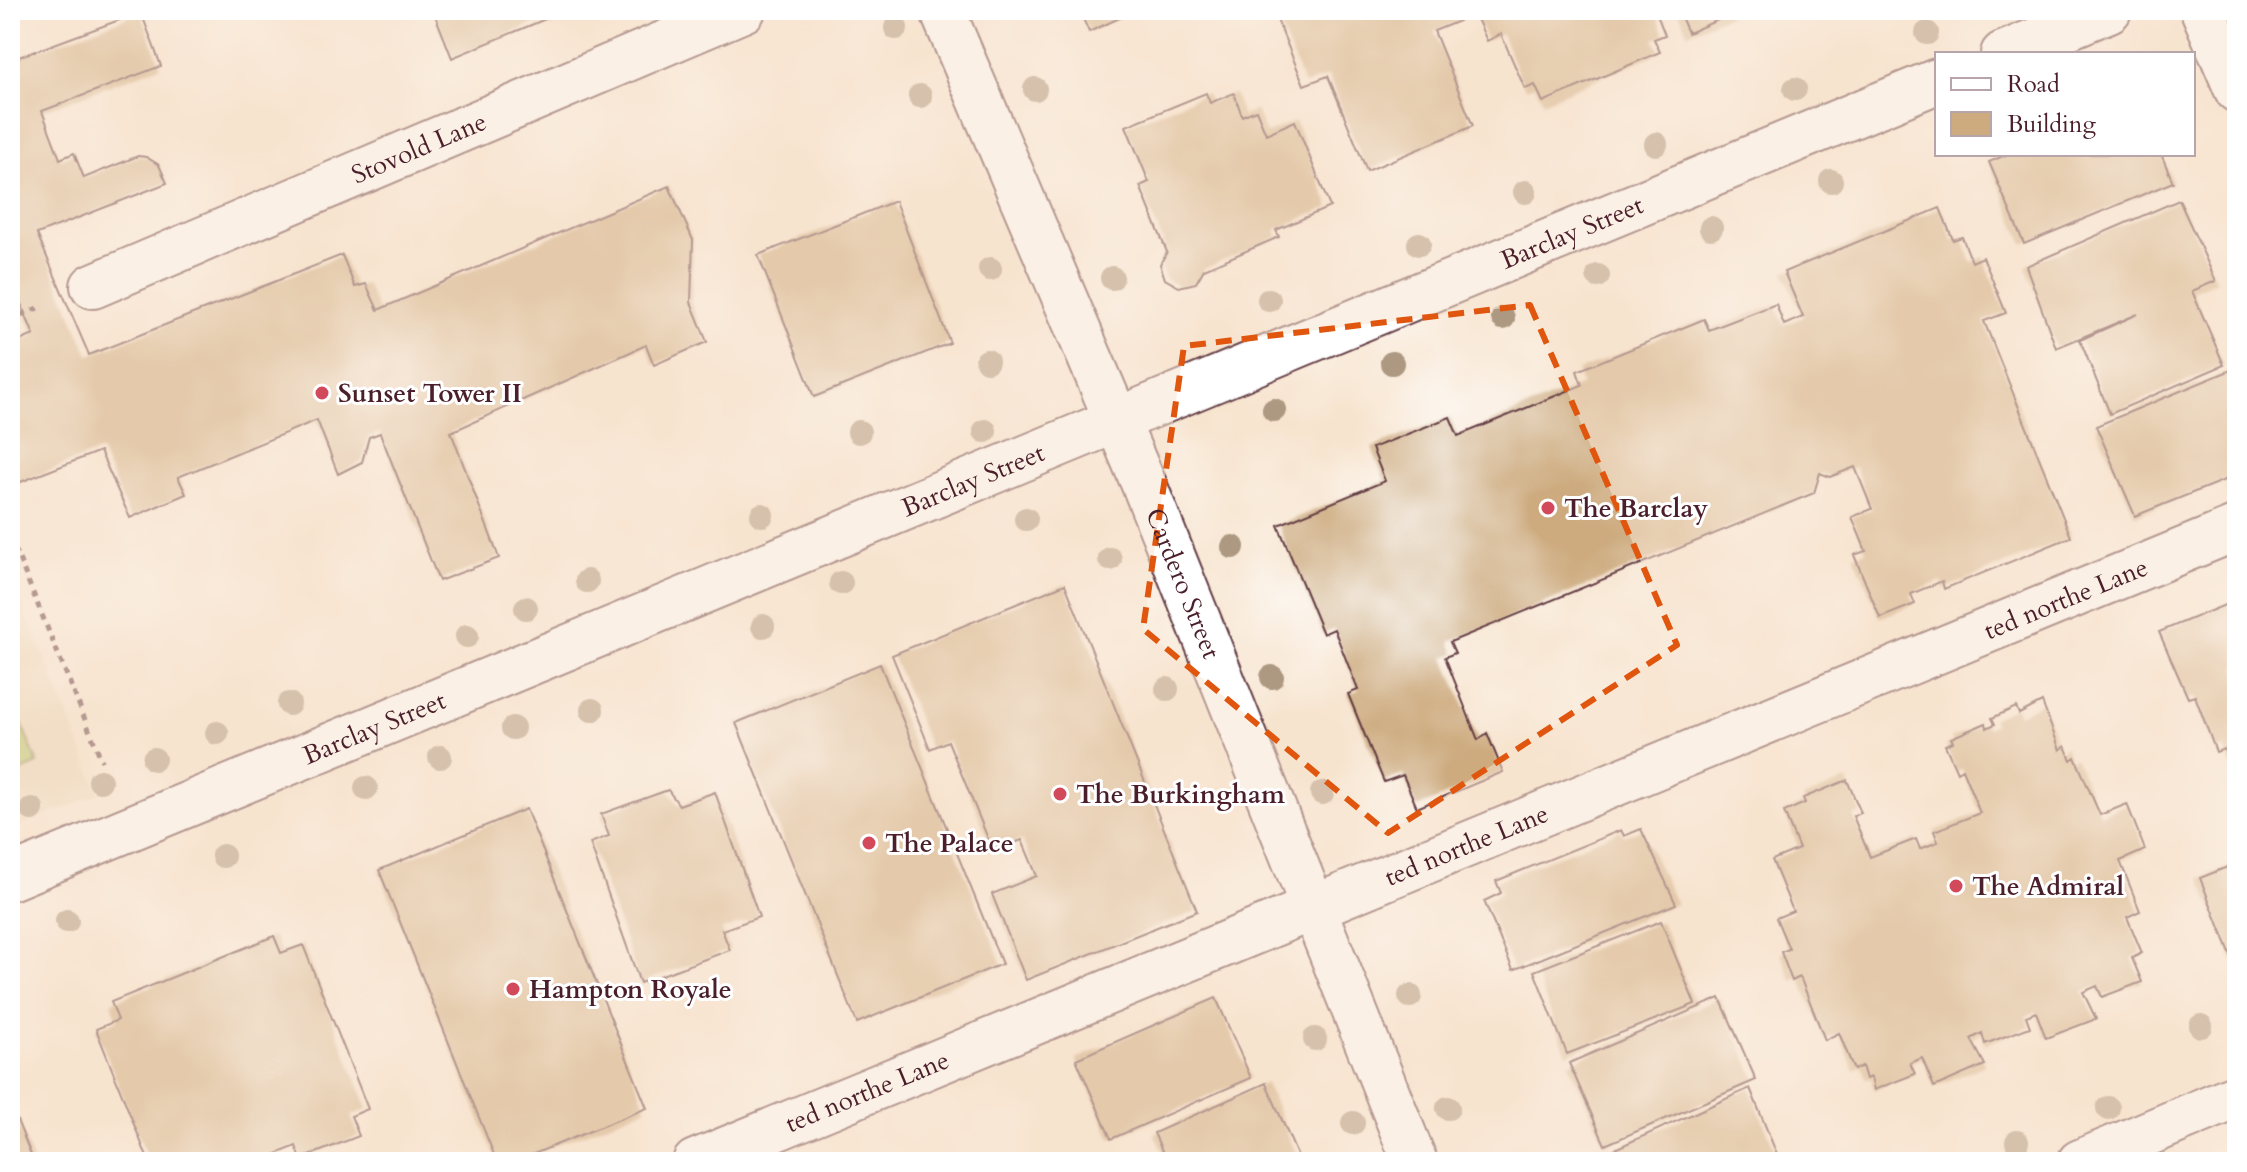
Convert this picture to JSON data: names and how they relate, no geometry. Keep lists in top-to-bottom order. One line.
{"streets":{"street":["Stovold Lane","Barclay Street","Cardero Street","ted northe Lane"]},"crossings":[["Barclay Street","Cardero Street"],["Cardero Street","ted northe Lane"]],"places":["Sunset Tower II","The Barclay","The Burkingham","The Palace","The Admiral","Hampton Royale"],"legend":["Road","Building"]}
